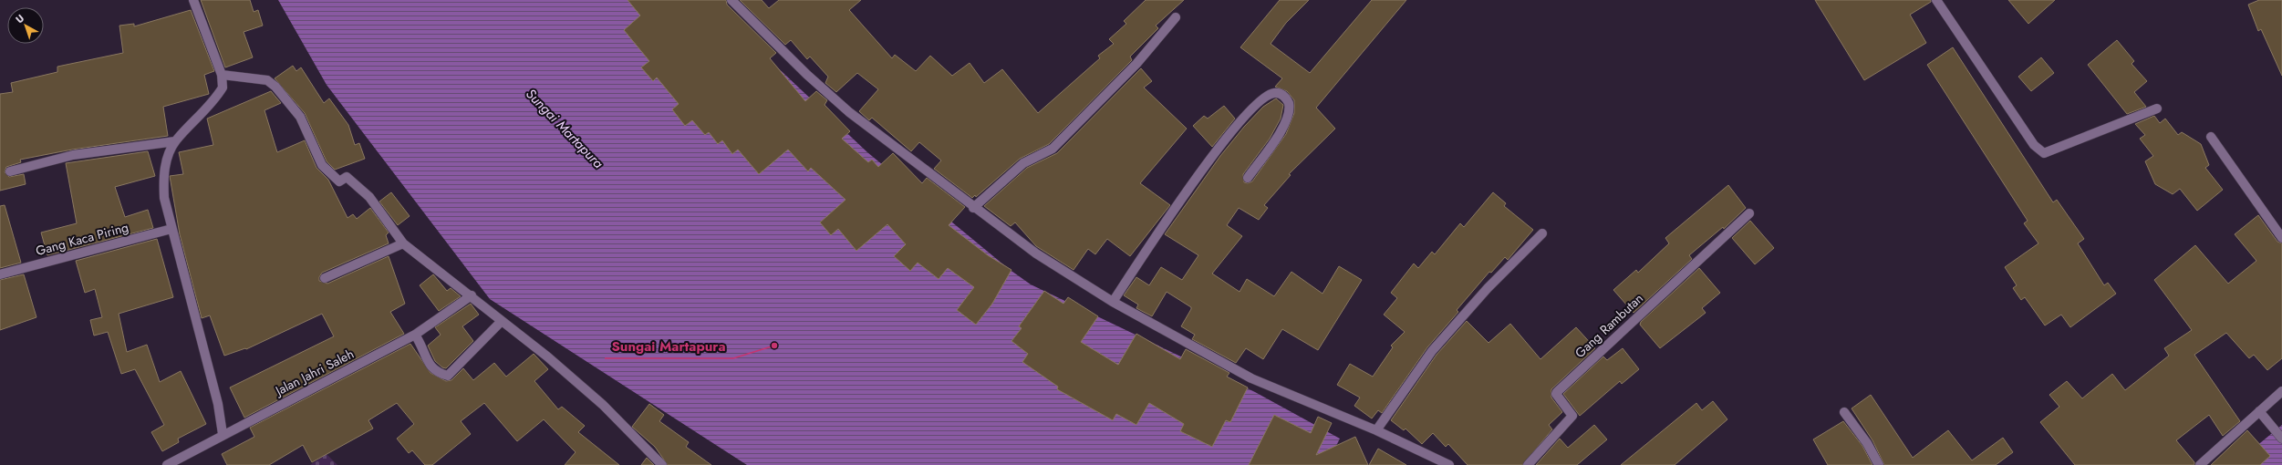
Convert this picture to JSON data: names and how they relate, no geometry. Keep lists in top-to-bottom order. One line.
{"streets":{"street":["Gang Kaca Piring","Gang Rambutan","Jalan Jahri Saleh"]},"water":["Sungai Martapura"],"places":["Sungai Martapura"],"north":"top left"}
